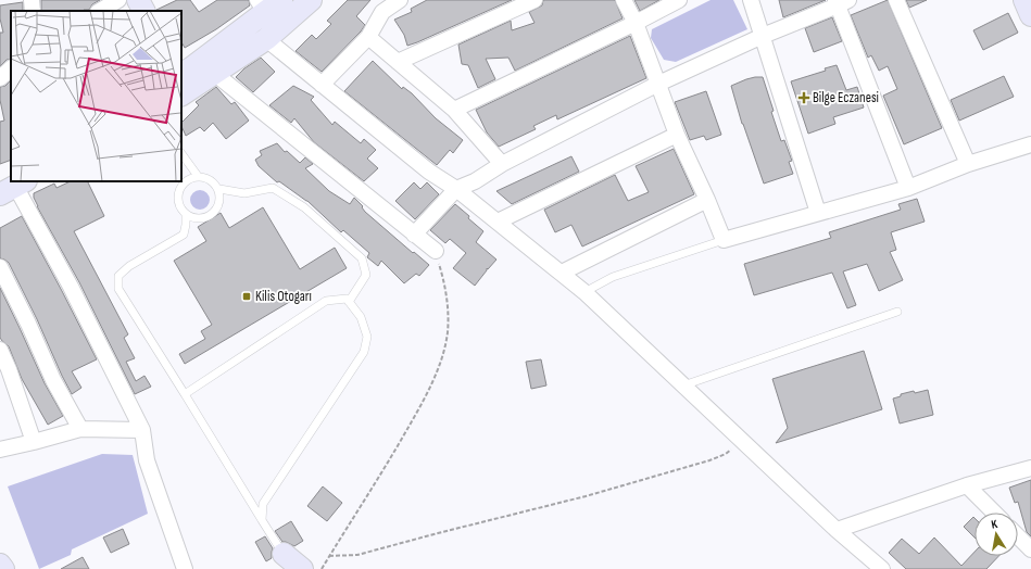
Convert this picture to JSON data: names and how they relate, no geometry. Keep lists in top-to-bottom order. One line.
{"places":{"health":["Bilge Eczanesi"],"transit":["Kilis Otogarı"]},"north":"top"}
